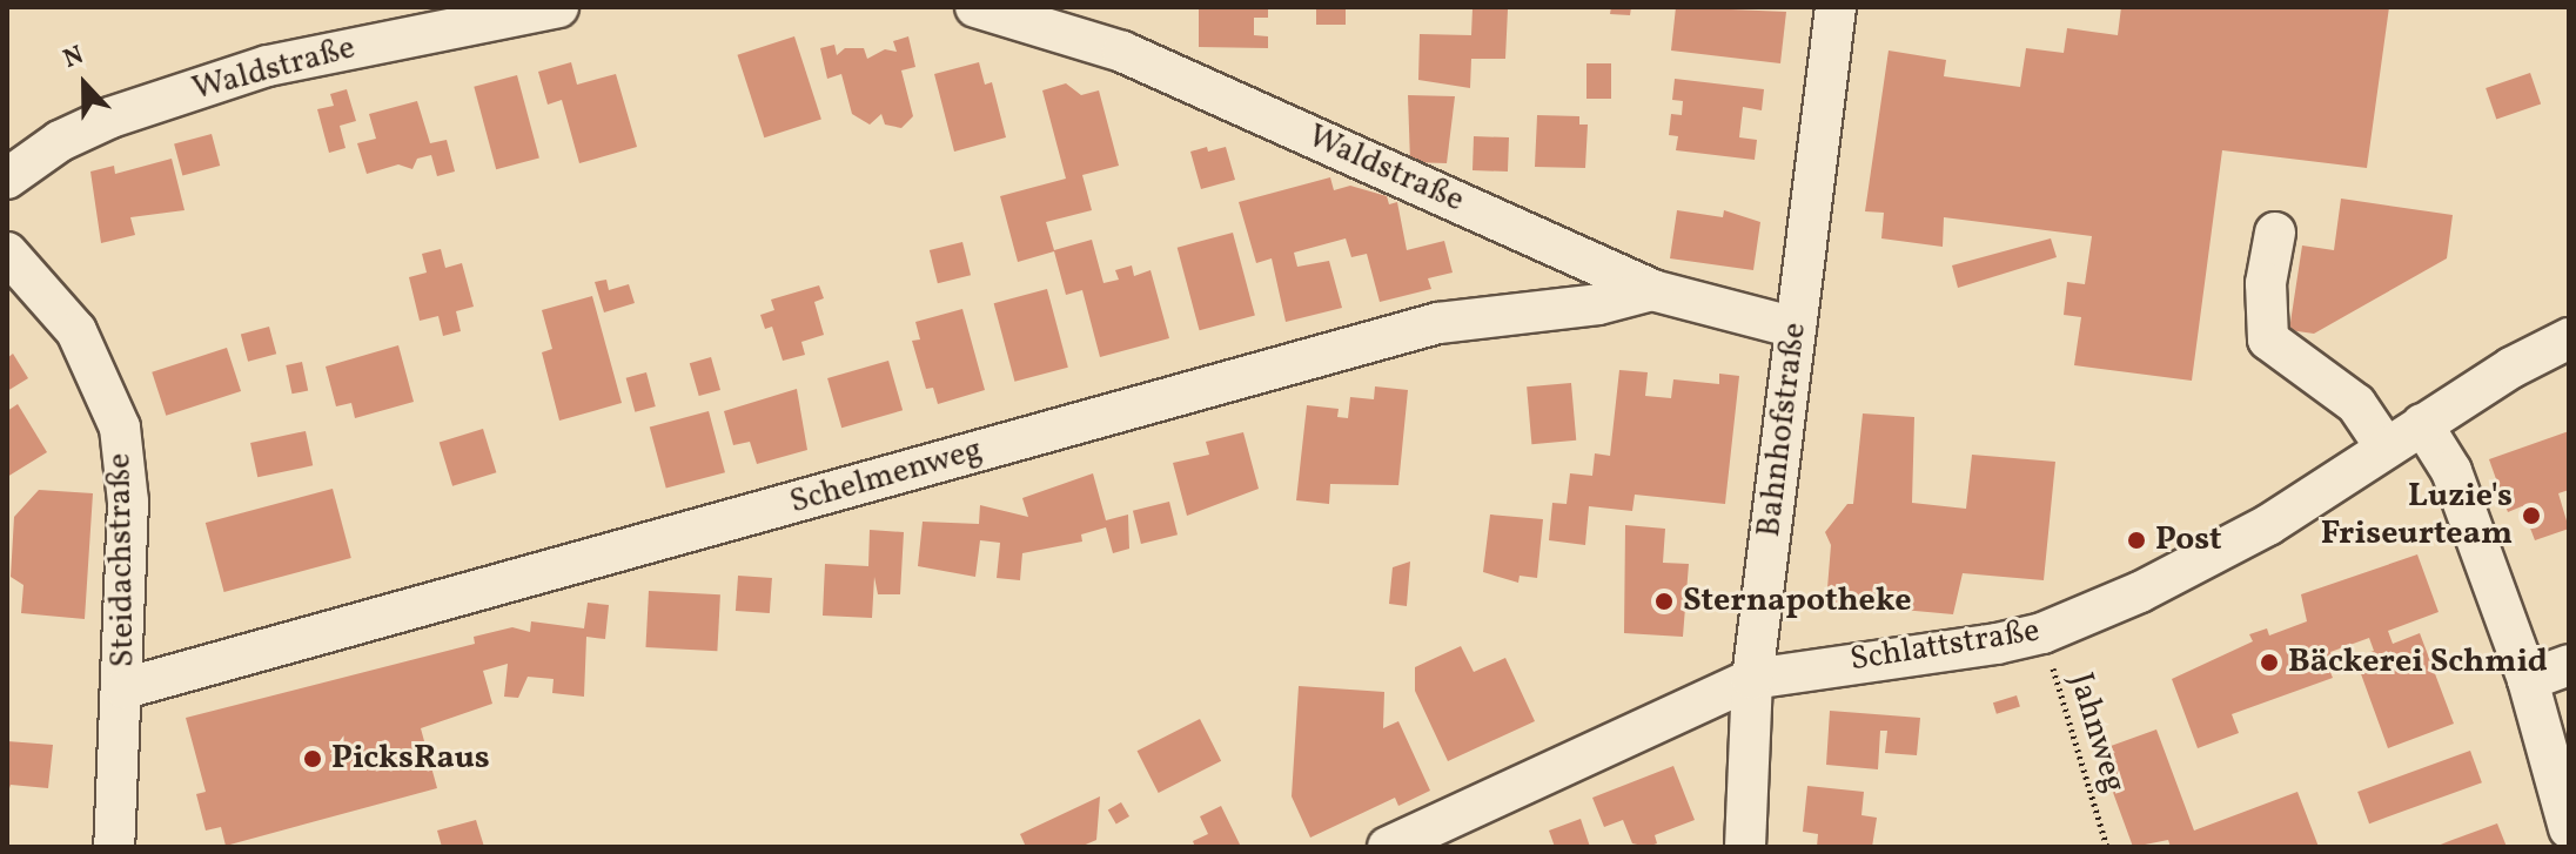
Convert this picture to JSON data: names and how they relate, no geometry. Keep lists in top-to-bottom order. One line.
{"streets":{"street":["Waldstraße","Bahnhofstraße","Schelmenweg","Steidachstraße","Schlattstraße"],"path":["Jahnweg"]},"crossings":[["Waldstraße","Bahnhofstraße"],["Waldstraße","Schelmenweg"],["Bahnhofstraße","Schlattstraße"],["Schelmenweg","Steidachstraße"],["Schlattstraße","Jahnweg"]],"places":["Luzie's Friseurteam","Post","Sternapotheke","Bäckerei Schmid","PicksRaus"],"north":"top"}
